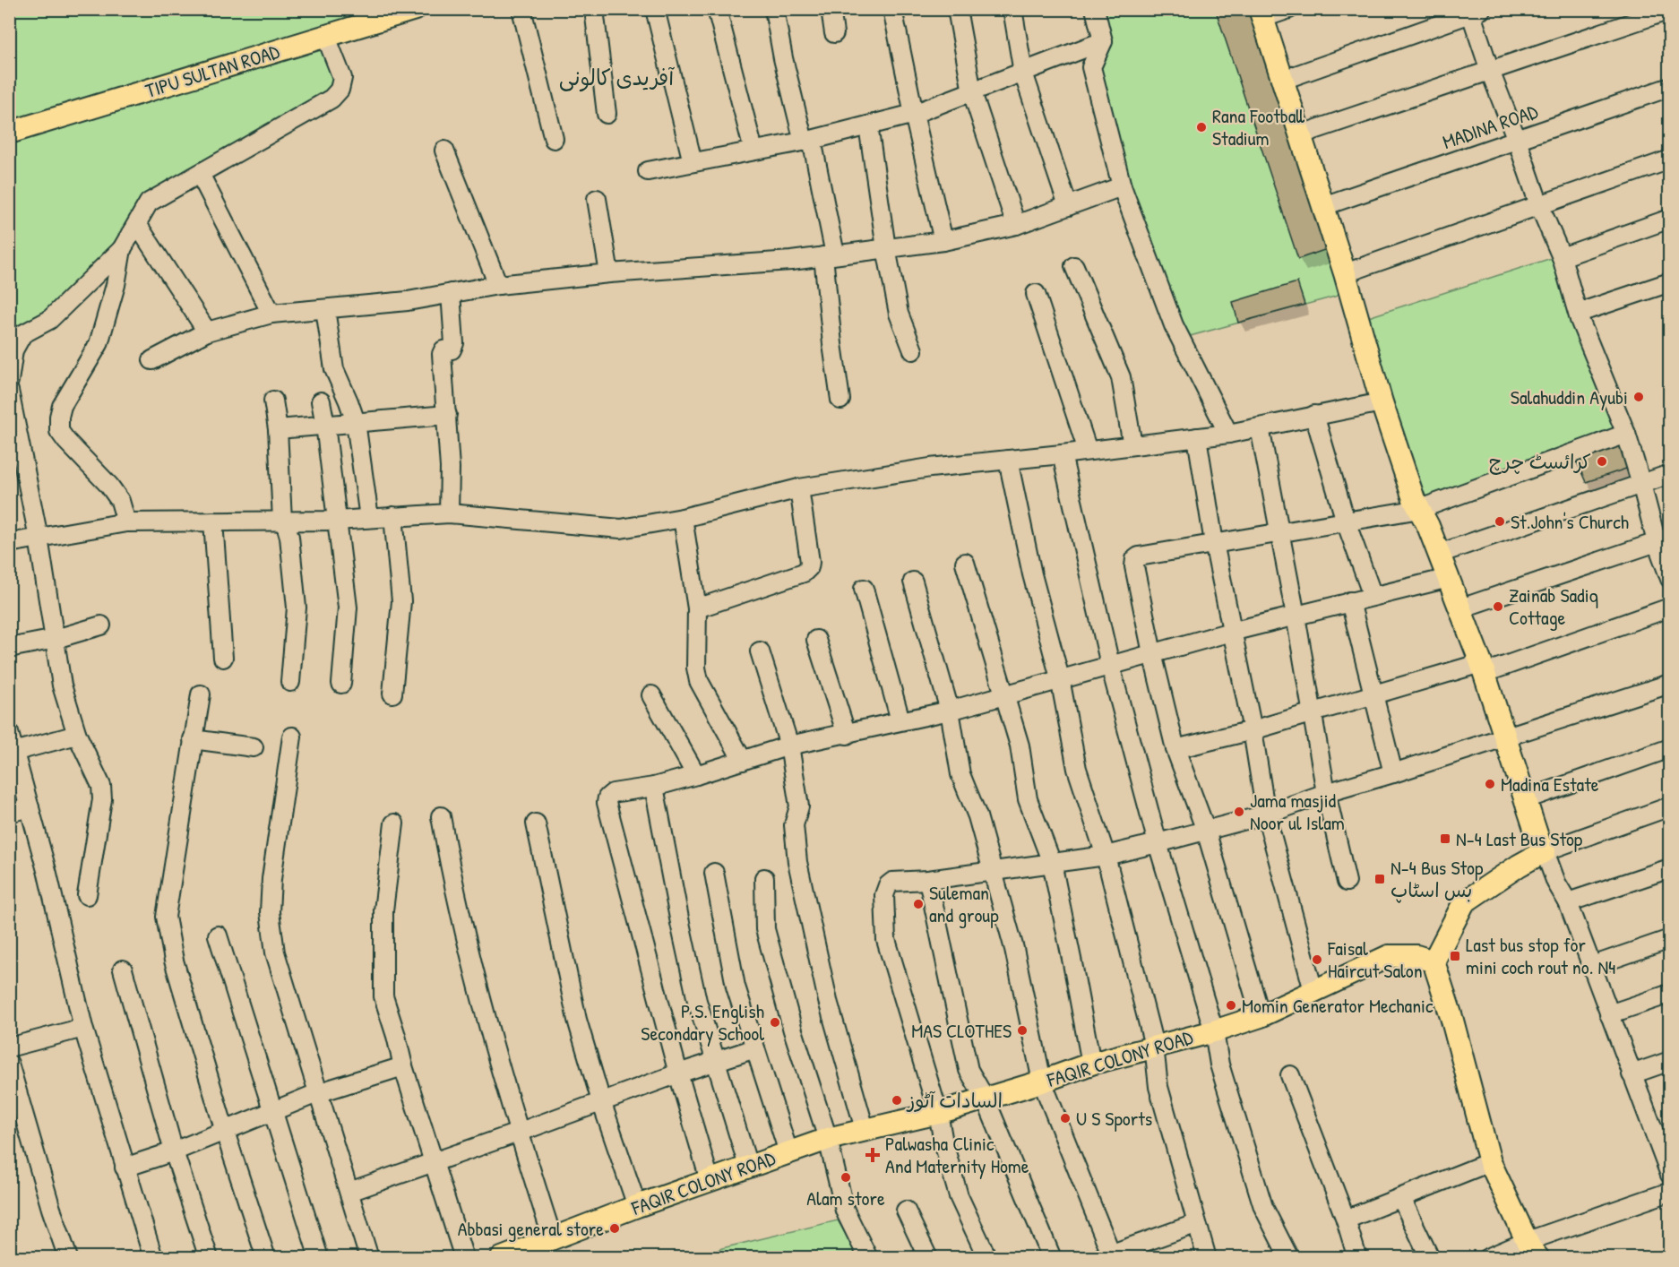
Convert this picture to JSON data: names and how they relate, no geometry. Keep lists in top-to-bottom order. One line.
{"streets":{"main road":["TIPU SULTAN ROAD","FAQIR COLONY ROAD"],"street":["MADINA ROAD"]},"districts":["آفریدی کالونی"],"places":{"other":["Rana Football Stadium","Salahuddin Ayubi","کرائسٹ چرچ","St.John's Church","Zainab Sadiq Cottage","Madina Estate","Jama masjid Noor ul Islam","Suleman and group","Faisal Haircut Salon","Momin Generator Mechanic","P.S. English Secondary School","MAS CLOTHES","السادات آٹوز","U S Sports","Alam store","Abbasi general store"],"transit":["N-4 Last Bus Stop","N-4 Bus Stop بس اسٹاپ","Last bus stop for mini coch rout no. N4"],"health":["Palwasha Clinic And Maternity Home"]}}
